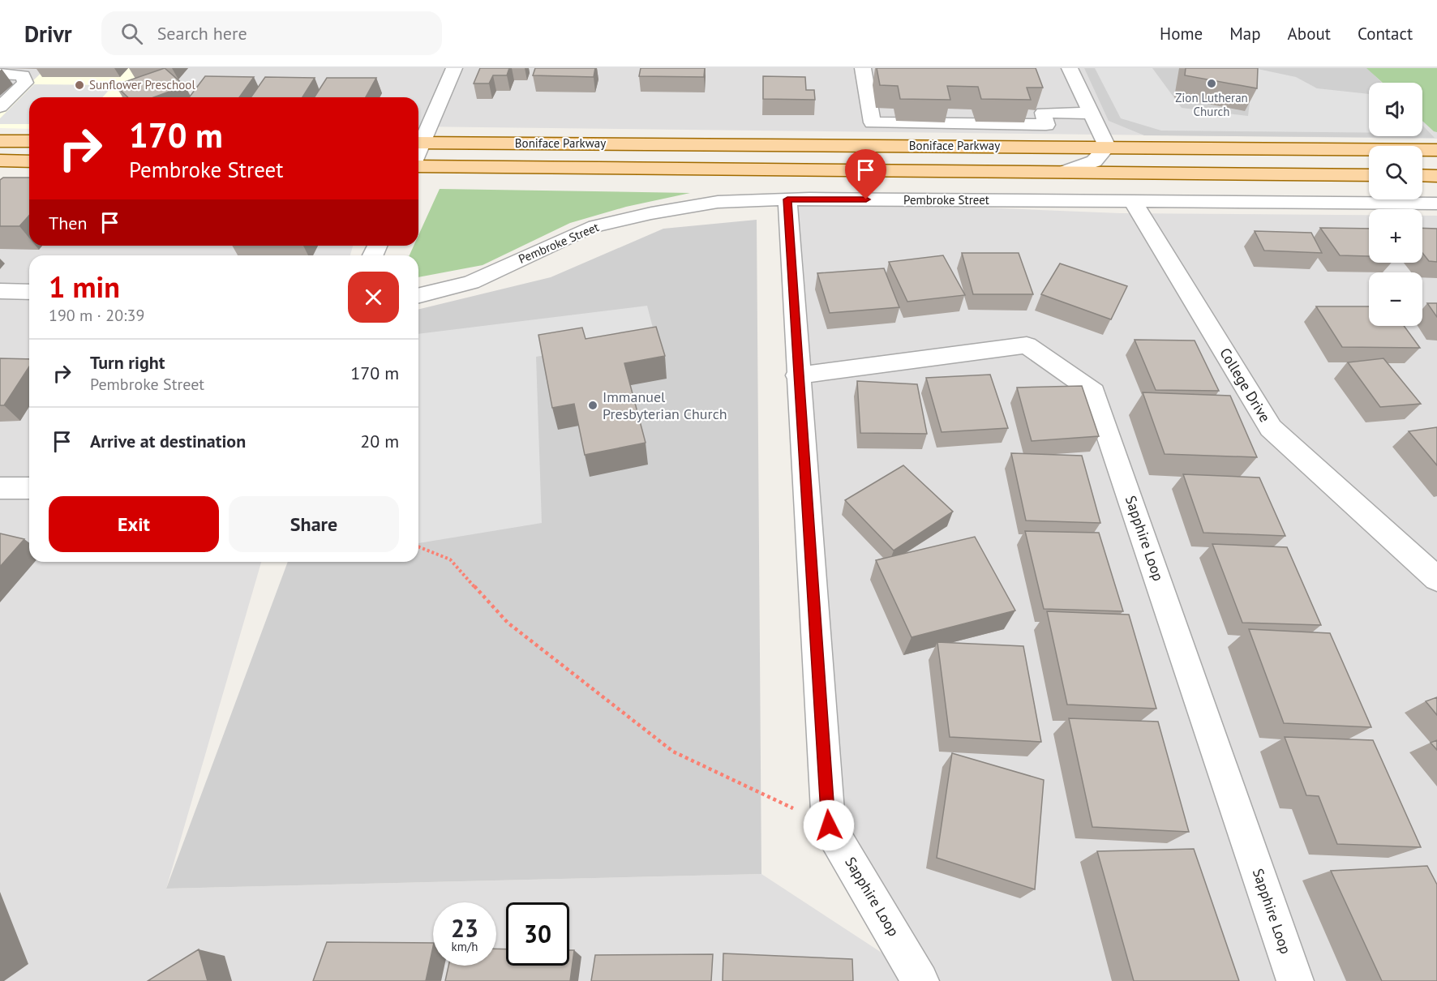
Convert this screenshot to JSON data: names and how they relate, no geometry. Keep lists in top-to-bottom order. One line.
{"streets":{"main road":["Boniface Parkway"],"street":["Pembroke Street","College Drive","Sapphire Loop"]},"crossings":[["Pembroke Street","College Drive"],["Pembroke Street","Sapphire Loop"]],"places":["Zion Lutheran Church","Sunflower Preschool","Immanuel Presbyterian Church"],"page":{"header":"Drivr","search":"Search here","nav":["Home","Map","About","Contact"],"map_buttons":["+","−"],"turn":["170 m","Pembroke Street"],"then":"Then","heading":["1 min","190 m · 20:39"],"list":[{"name":"Turn right","note":"Pembroke Street","value":"170 m"},{"name":"Arrive at destination","value":"20 m"}],"buttons":["Exit","Share"],"speed":"23 km/h","limit":"30"}}
